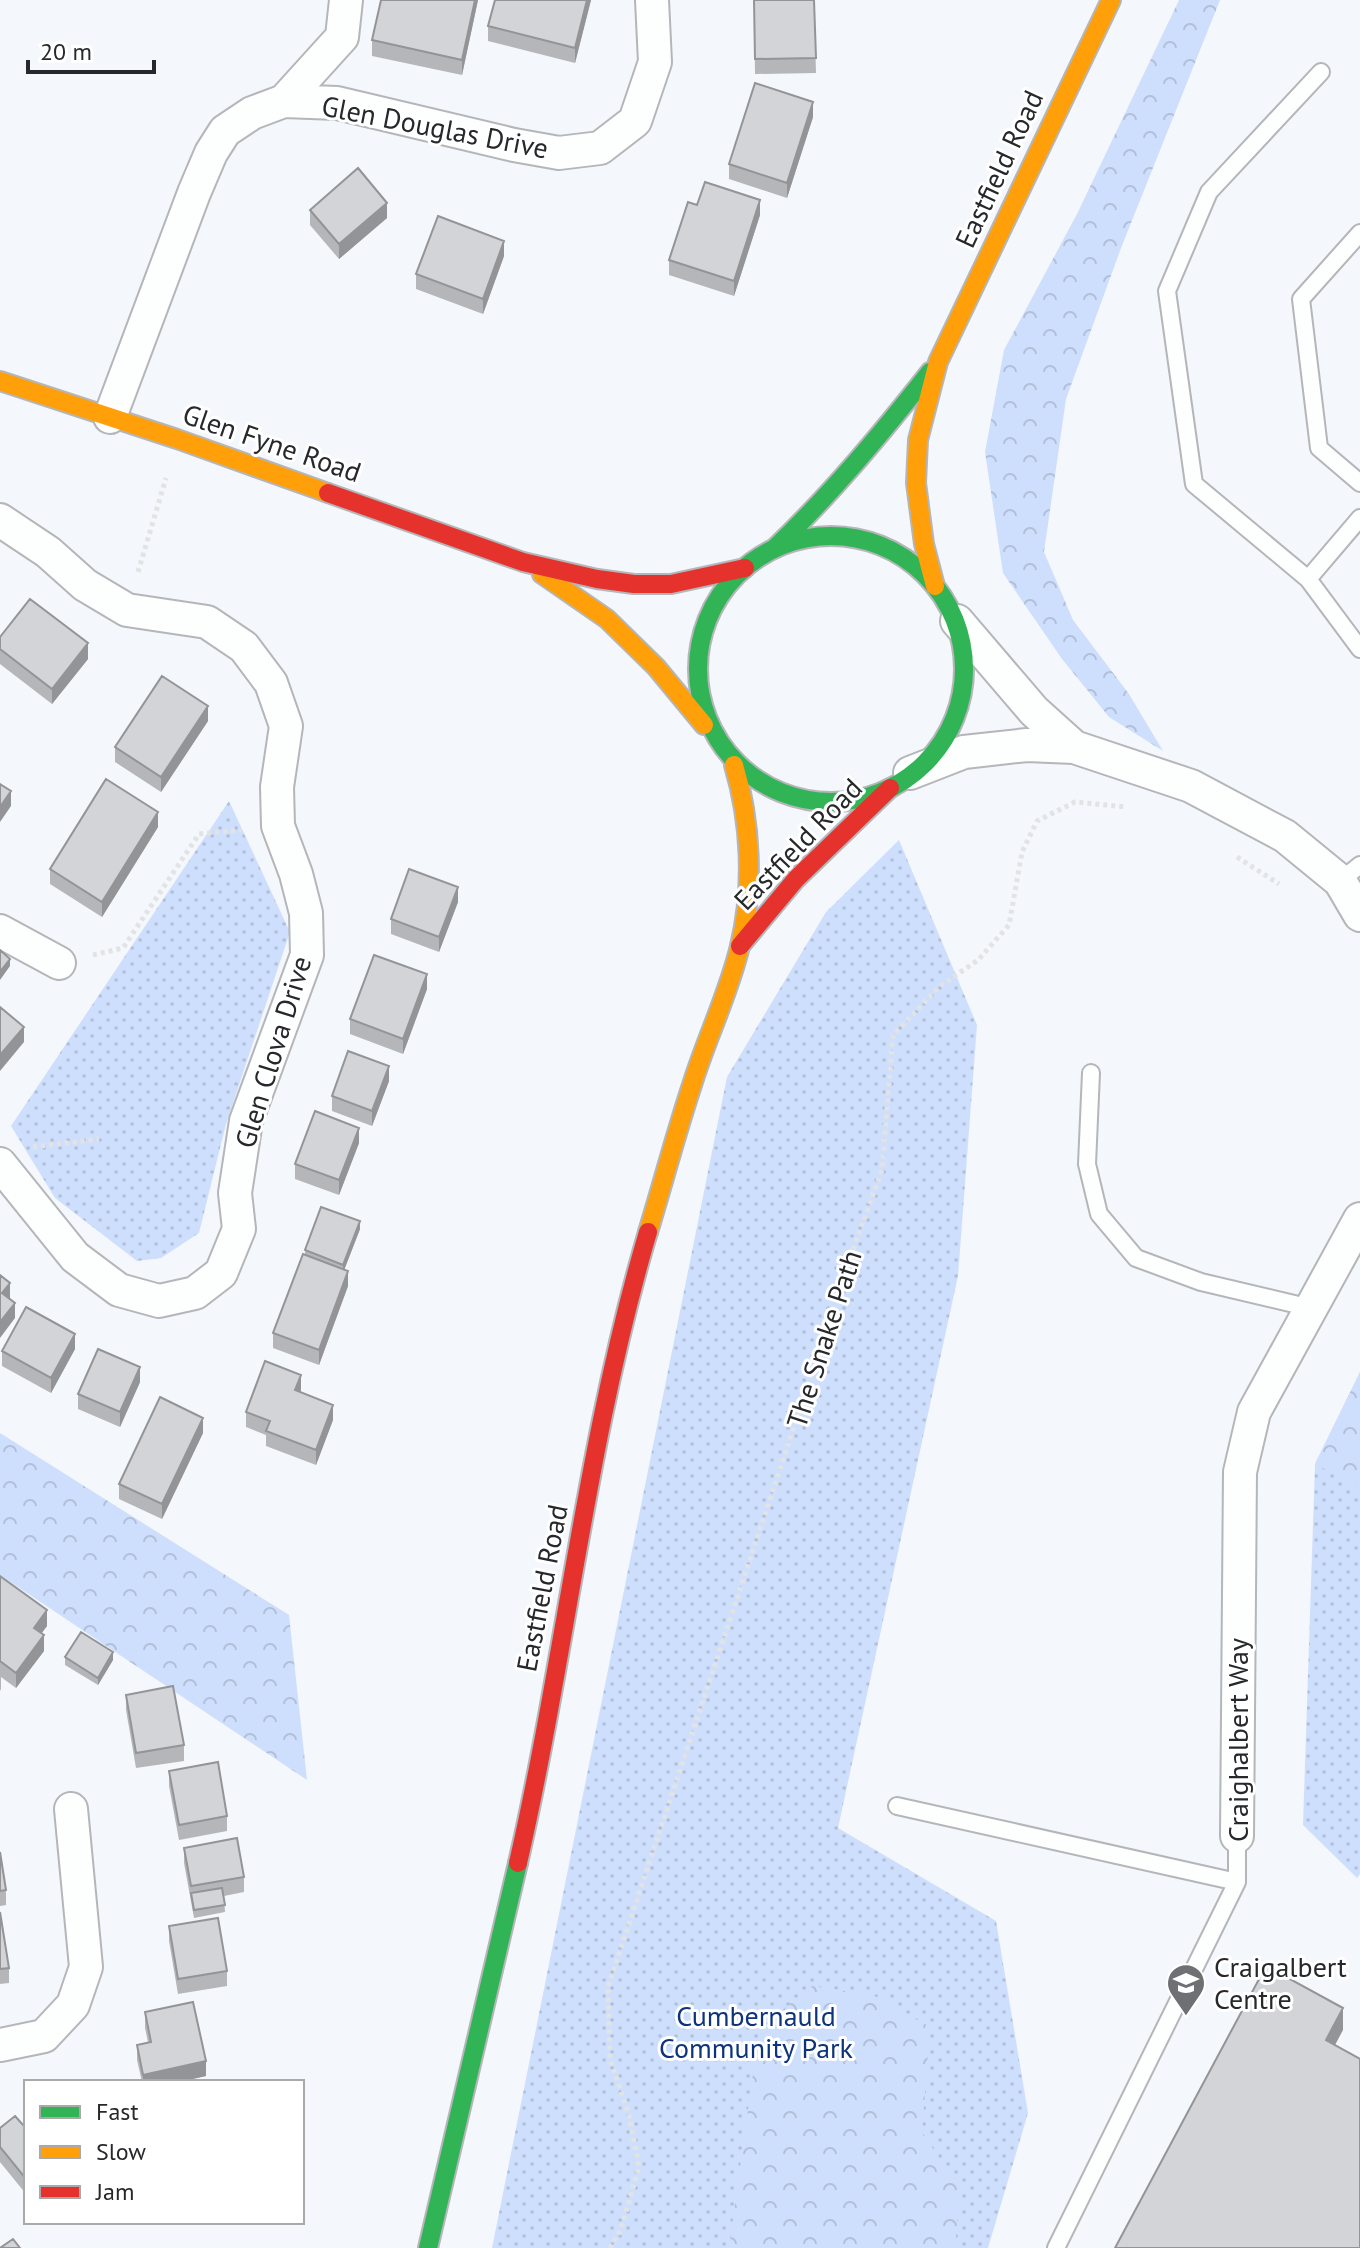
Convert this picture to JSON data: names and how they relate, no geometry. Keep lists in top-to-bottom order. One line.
{"streets":{"street":["Glen Douglas Drive","Eastfield Road","Glen Fyne Road","Glen Clova Drive","Craighalbert Way"],"path":["The Snake Path"]},"crossings":[["Glen Douglas Drive","Glen Fyne Road"],["Eastfield Road","Glen Fyne Road"]],"parks":["Cumbernauld Community Park"],"places":{"school or university":["Craigalbert Centre"]},"legend":["Fast","Slow","Jam"],"scale_bar":"20 m"}
